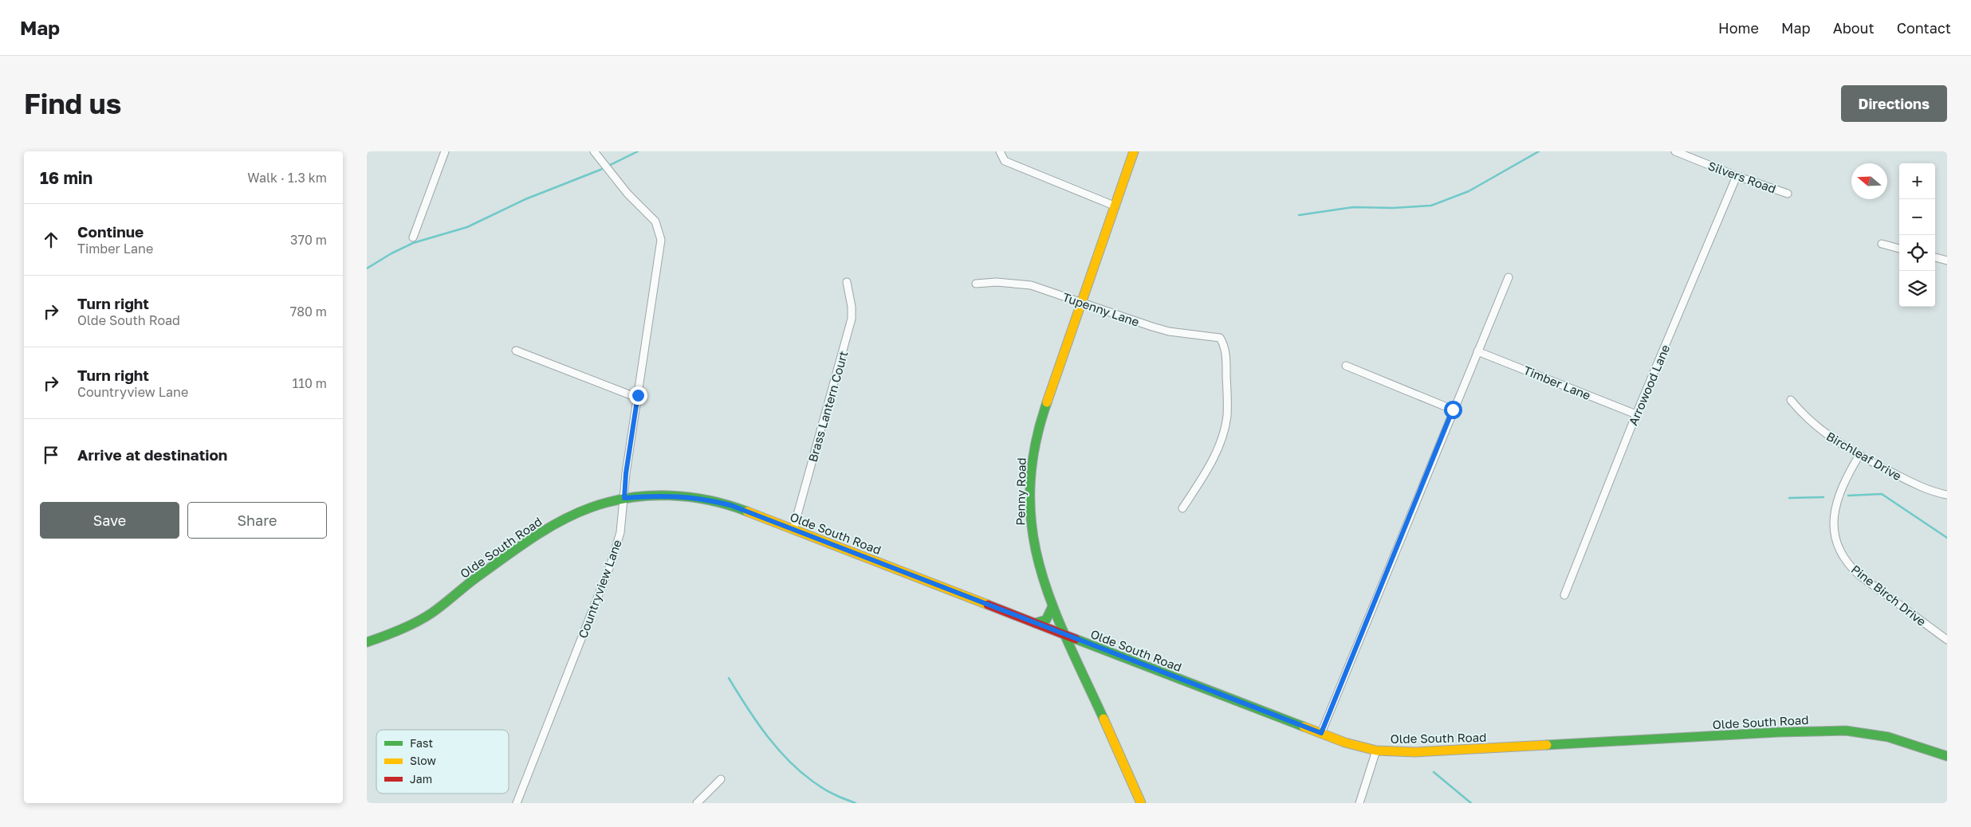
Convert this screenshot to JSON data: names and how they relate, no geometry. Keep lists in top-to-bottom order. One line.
{"streets":{"street":["Silvers Road","Tupenny Lane","Timber Lane","Arrowood Lane","Brass Lantern Court","Birchleaf Drive","Penny Road","Olde South Road","Countryview Lane","Pine Birch Drive"]},"crossings":[["Silvers Road","Arrowood Lane"],["Tupenny Lane","Penny Road"],["Timber Lane","Arrowood Lane"],["Brass Lantern Court","Olde South Road"],["Birchleaf Drive","Pine Birch Drive"],["Penny Road","Olde South Road"],["Olde South Road","Countryview Lane"]],"legend":["Fast","Slow","Jam"],"north":"left","page":{"header":"Map","nav":["Home","Map","About","Contact"],"buttons":["Directions",["Save","Share"]],"title":"Find us","heading":["16 min","Walk · 1.3 km"],"map_buttons":["+","−"],"list":[["Continue","Timber Lane","370 m"],["Turn right","Olde South Road","780 m"],["Turn right","Countryview Lane","110 m"],"Arrive at destination"]}}
